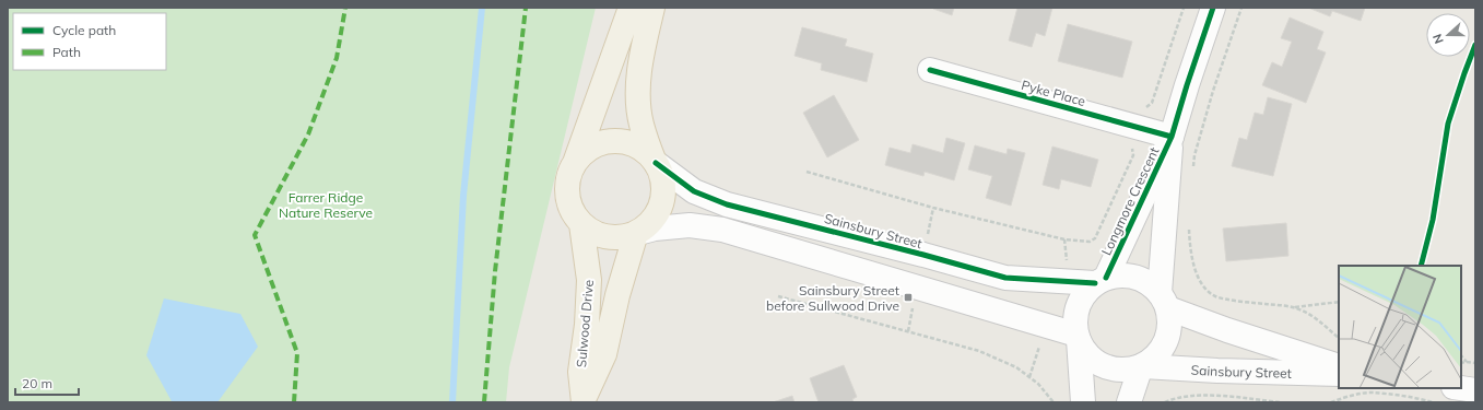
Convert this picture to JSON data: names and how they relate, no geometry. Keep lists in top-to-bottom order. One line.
{"streets":{"main road":["Sulwood Drive"],"street":["Pyke Place","Longmore Crescent","Sainsbury Street"]},"crossings":[["Pyke Place","Longmore Crescent"],["Longmore Crescent","Sainsbury Street"],["Sainsbury Street","Sulwood Drive"]],"parks":["Farrer Ridge Nature Reserve"],"places":{"transit":["Sainsbury Street before Sullwood Drive"]},"legend":["Cycle path","Path"],"scale_bar":"20 m","north":"left"}
